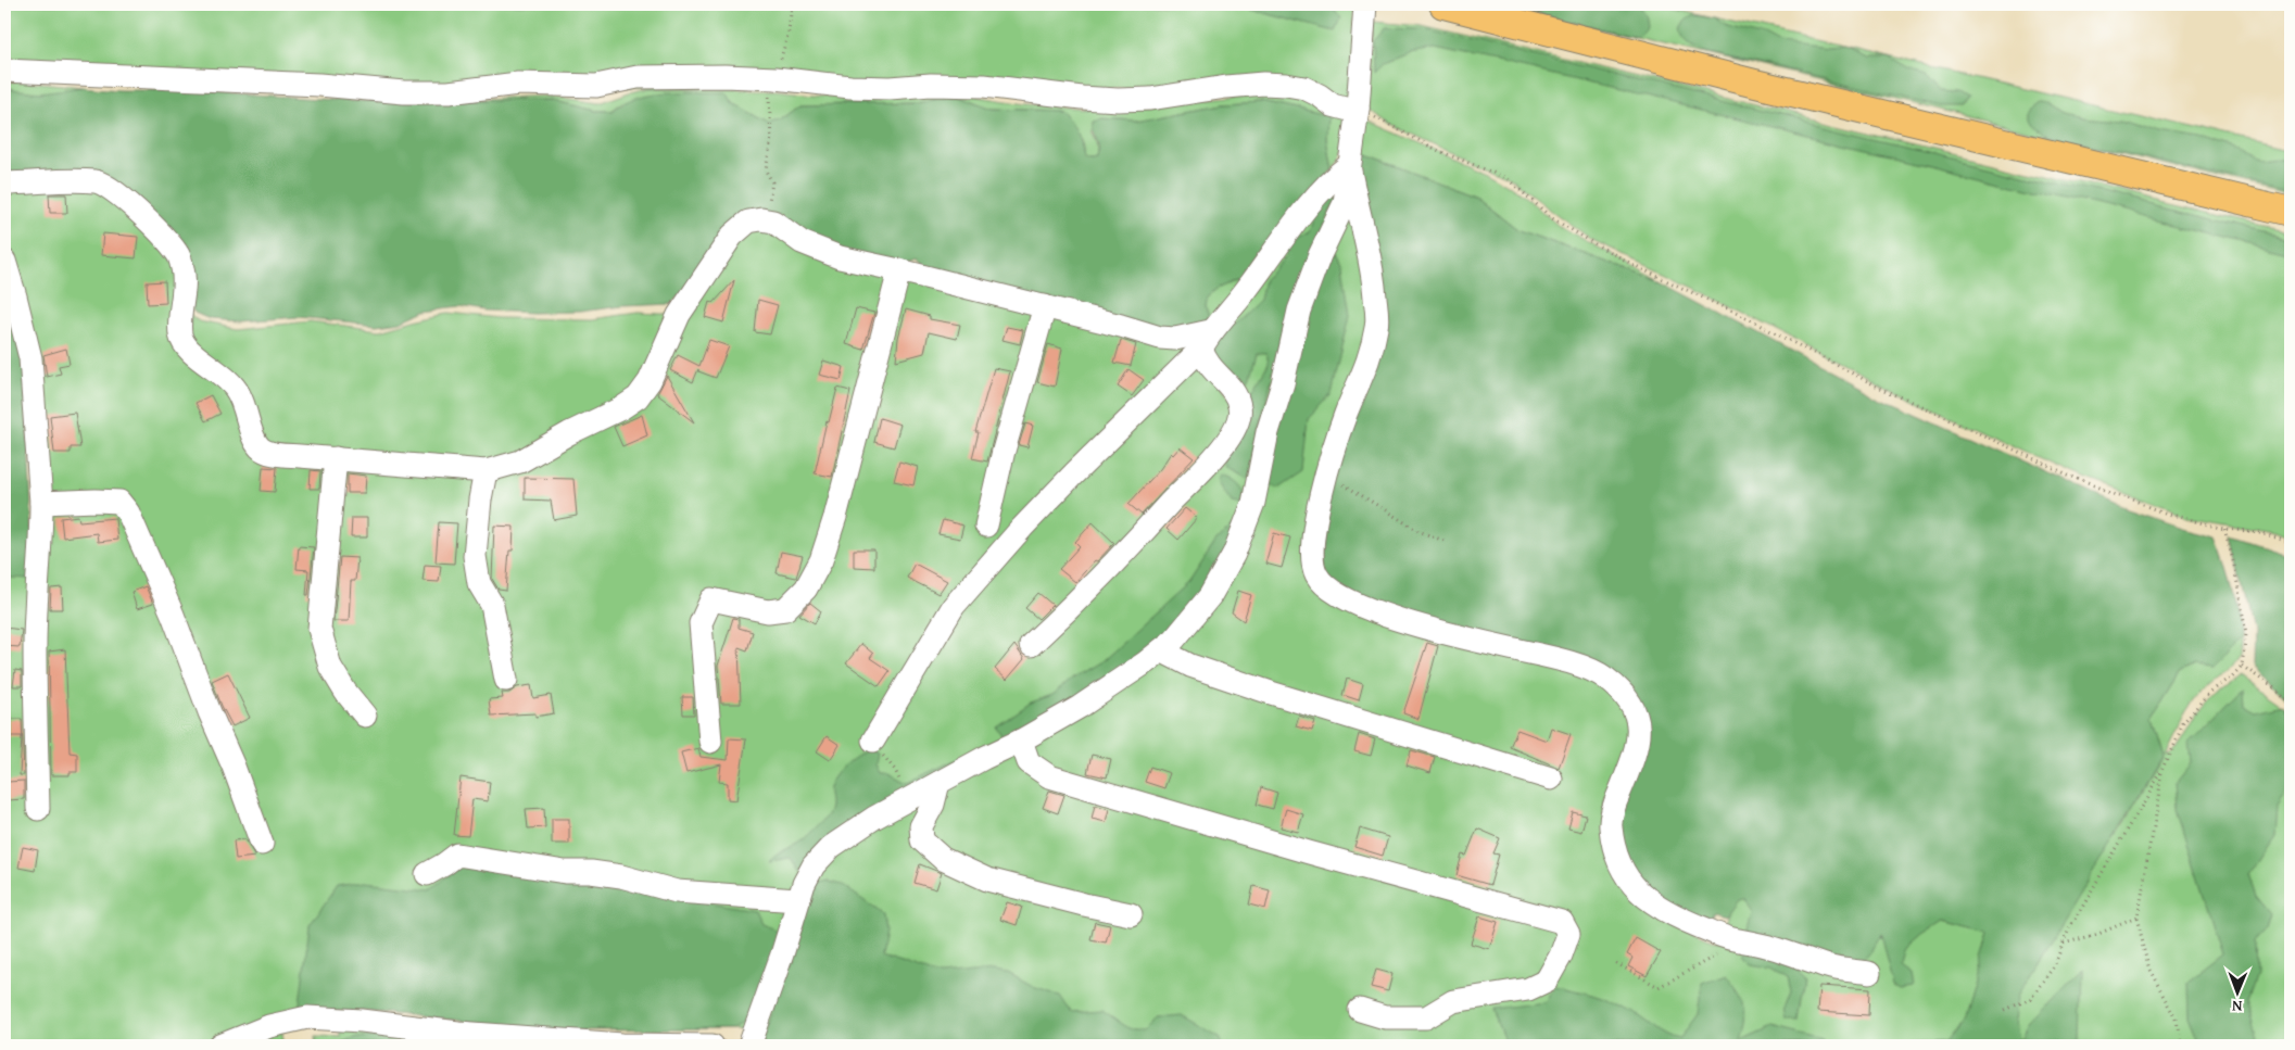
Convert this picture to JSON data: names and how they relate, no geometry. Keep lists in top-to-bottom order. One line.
{"north":"bottom"}
